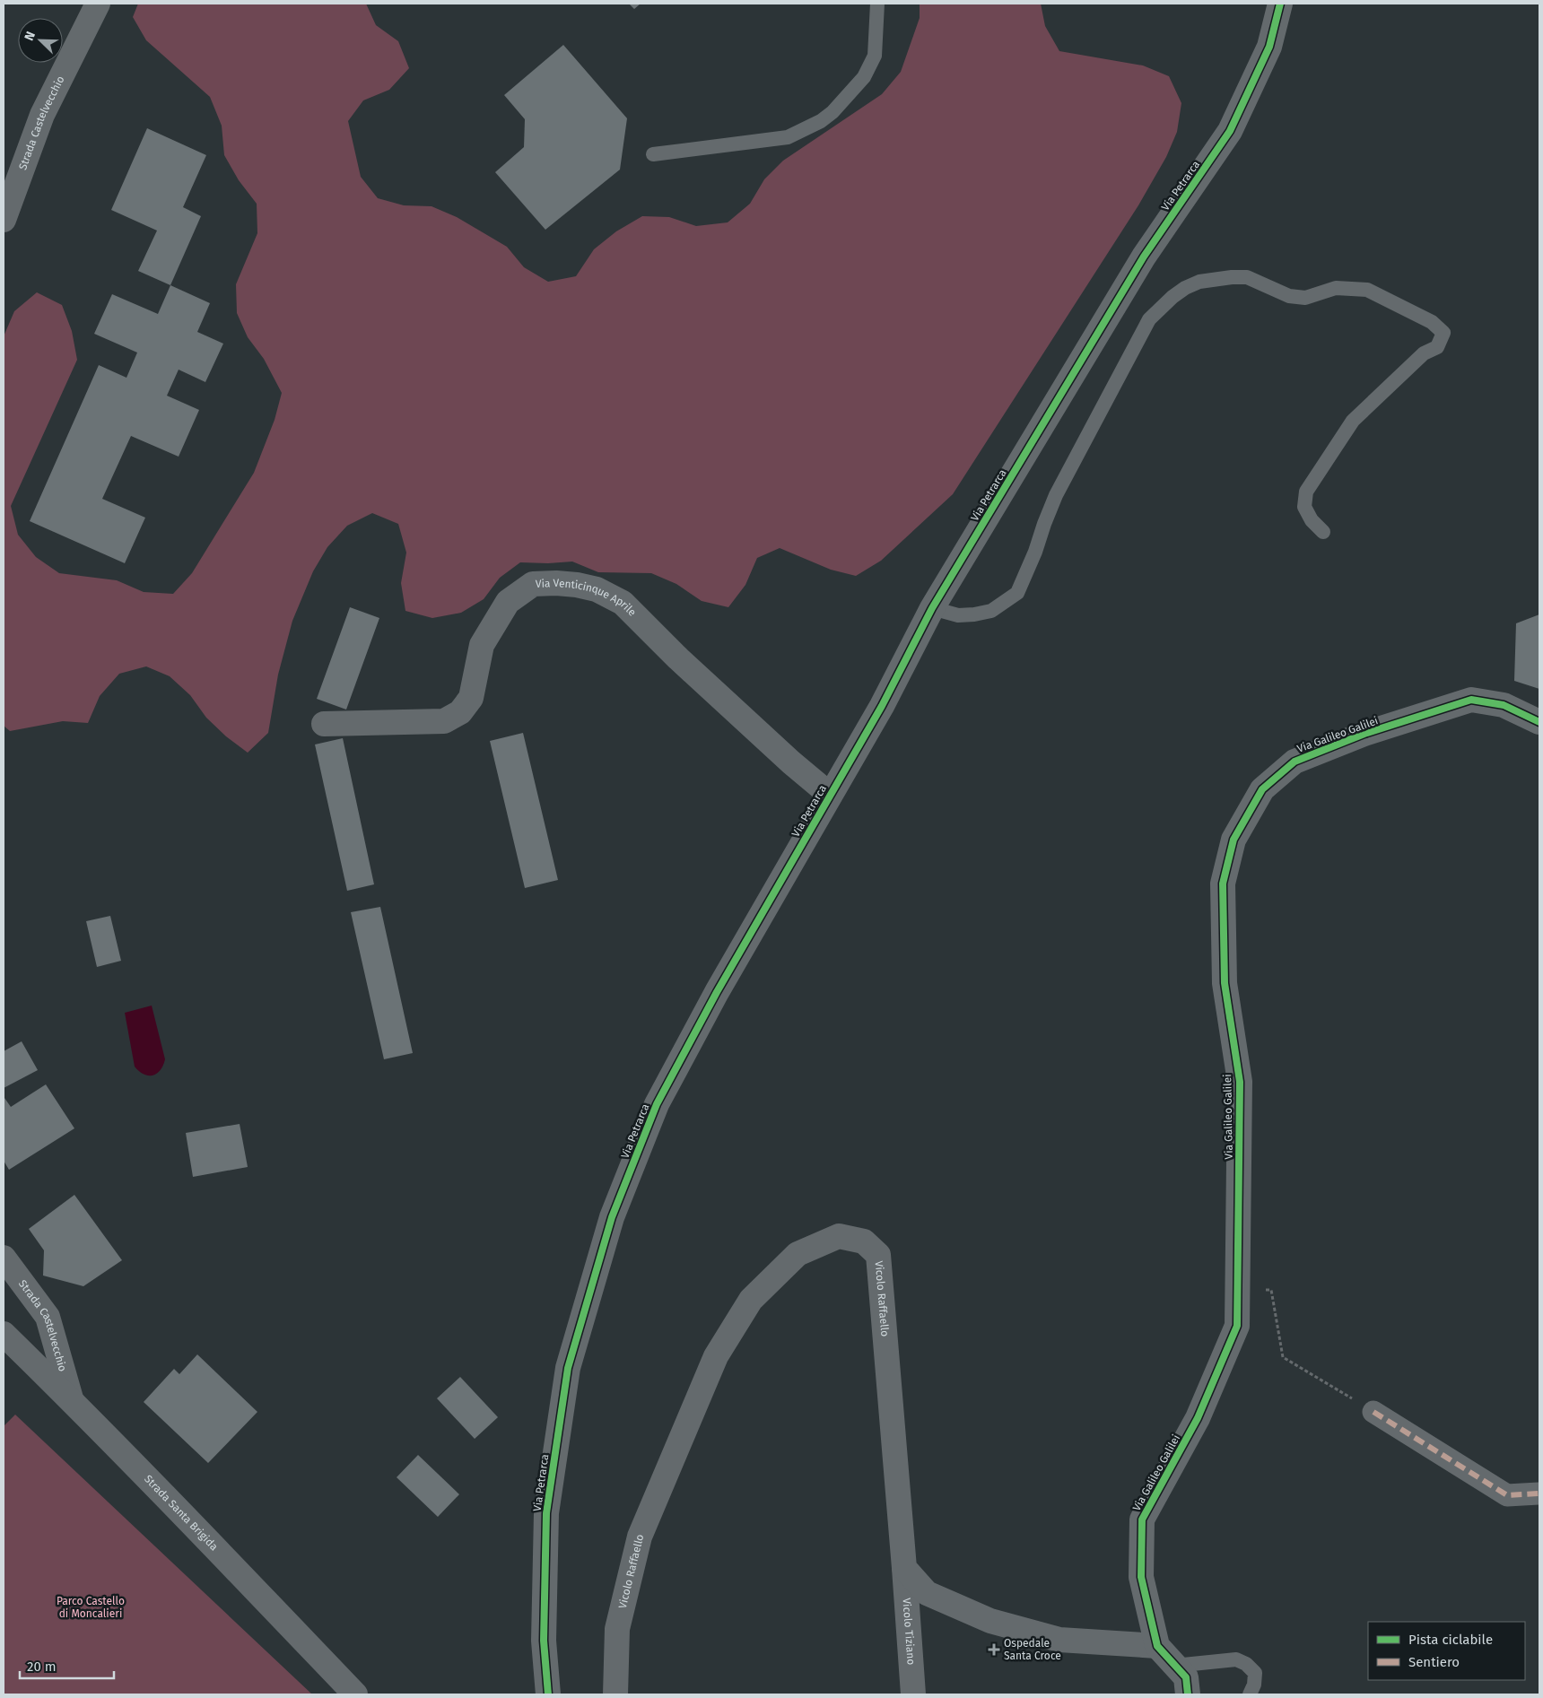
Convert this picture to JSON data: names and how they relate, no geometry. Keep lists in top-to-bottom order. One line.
{"streets":{"street":["Strada Castelvecchio","Via Petrarca","Via Venticinque Aprile","Via Galileo Galilei","Vicolo Raffaello","Strada Santa Brigida","Vicolo Tiziano"]},"crossings":[["Strada Castelvecchio","Strada Santa Brigida"],["Via Petrarca","Via Venticinque Aprile"],["Vicolo Raffaello","Vicolo Tiziano"]],"parks":["Parco Castello di Moncalieri"],"places":{"health":["Ospedale Santa Croce"]},"legend":["Pista ciclabile","Sentiero"],"scale_bar":"20 m","north":"top left"}
